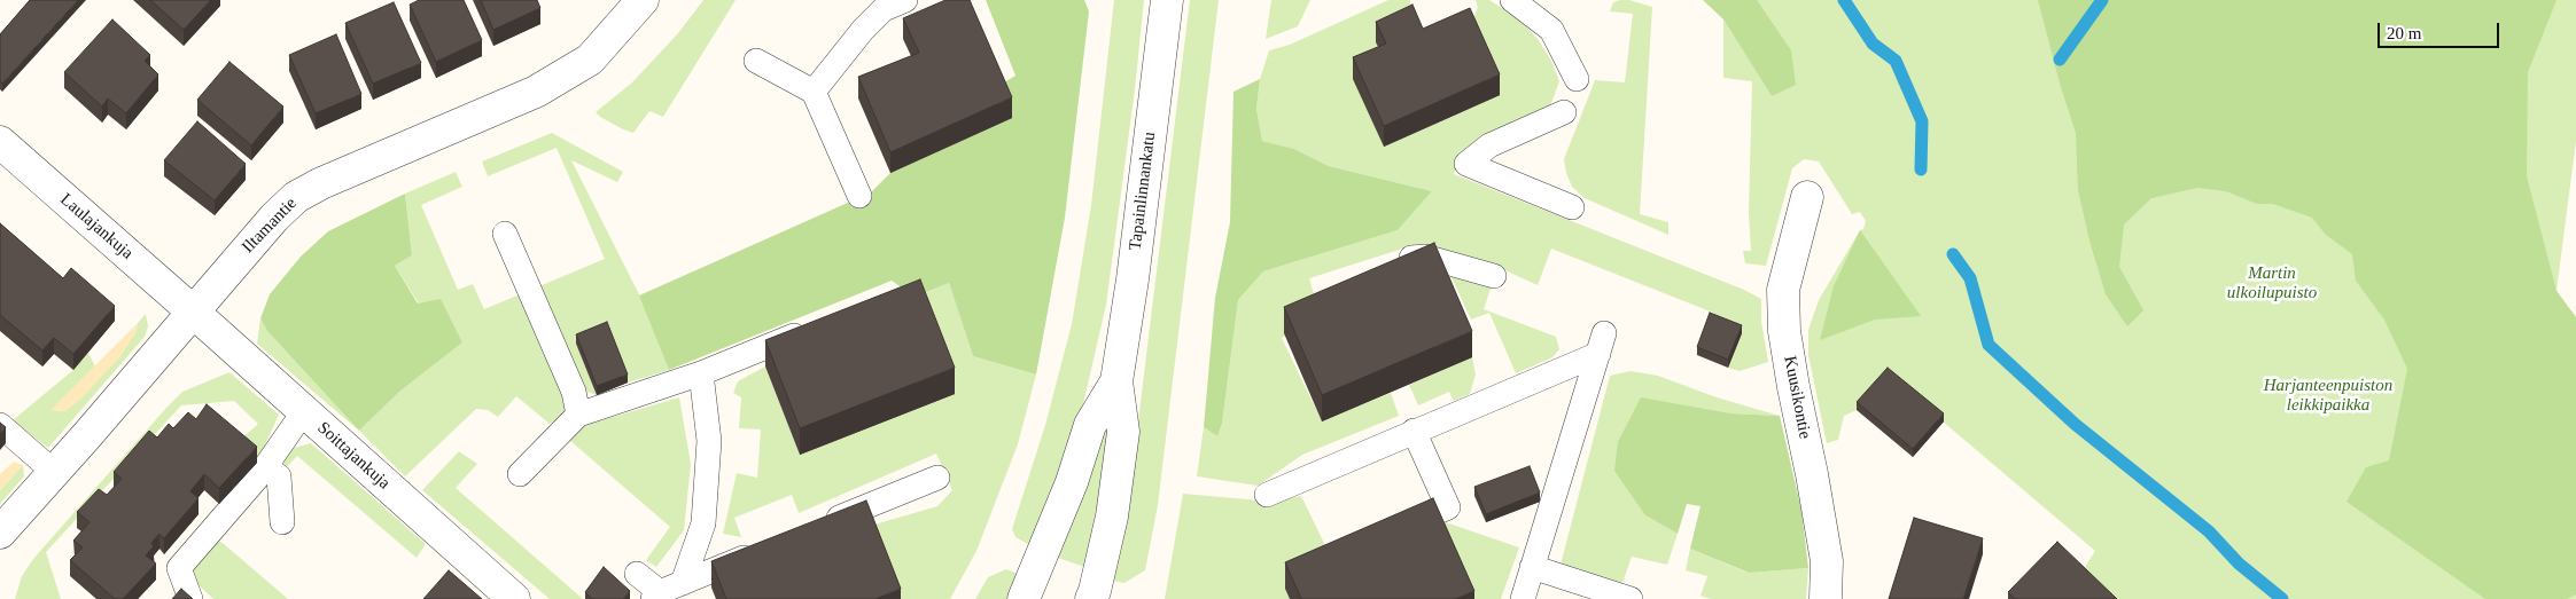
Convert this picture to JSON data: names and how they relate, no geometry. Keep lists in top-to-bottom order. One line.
{"streets":{"street":["Tapainlinnankatu","Iltamantie","Laulajankuja","Kuusikontie","Soittajankuja"]},"crossings":[["Iltamantie","Laulajankuja"],["Iltamantie","Soittajankuja"],["Laulajankuja","Soittajankuja"]],"parks":["Martin ulkoilupuisto","Harjanteenpuiston leikkipaikka"],"scale_bar":"20 m"}
